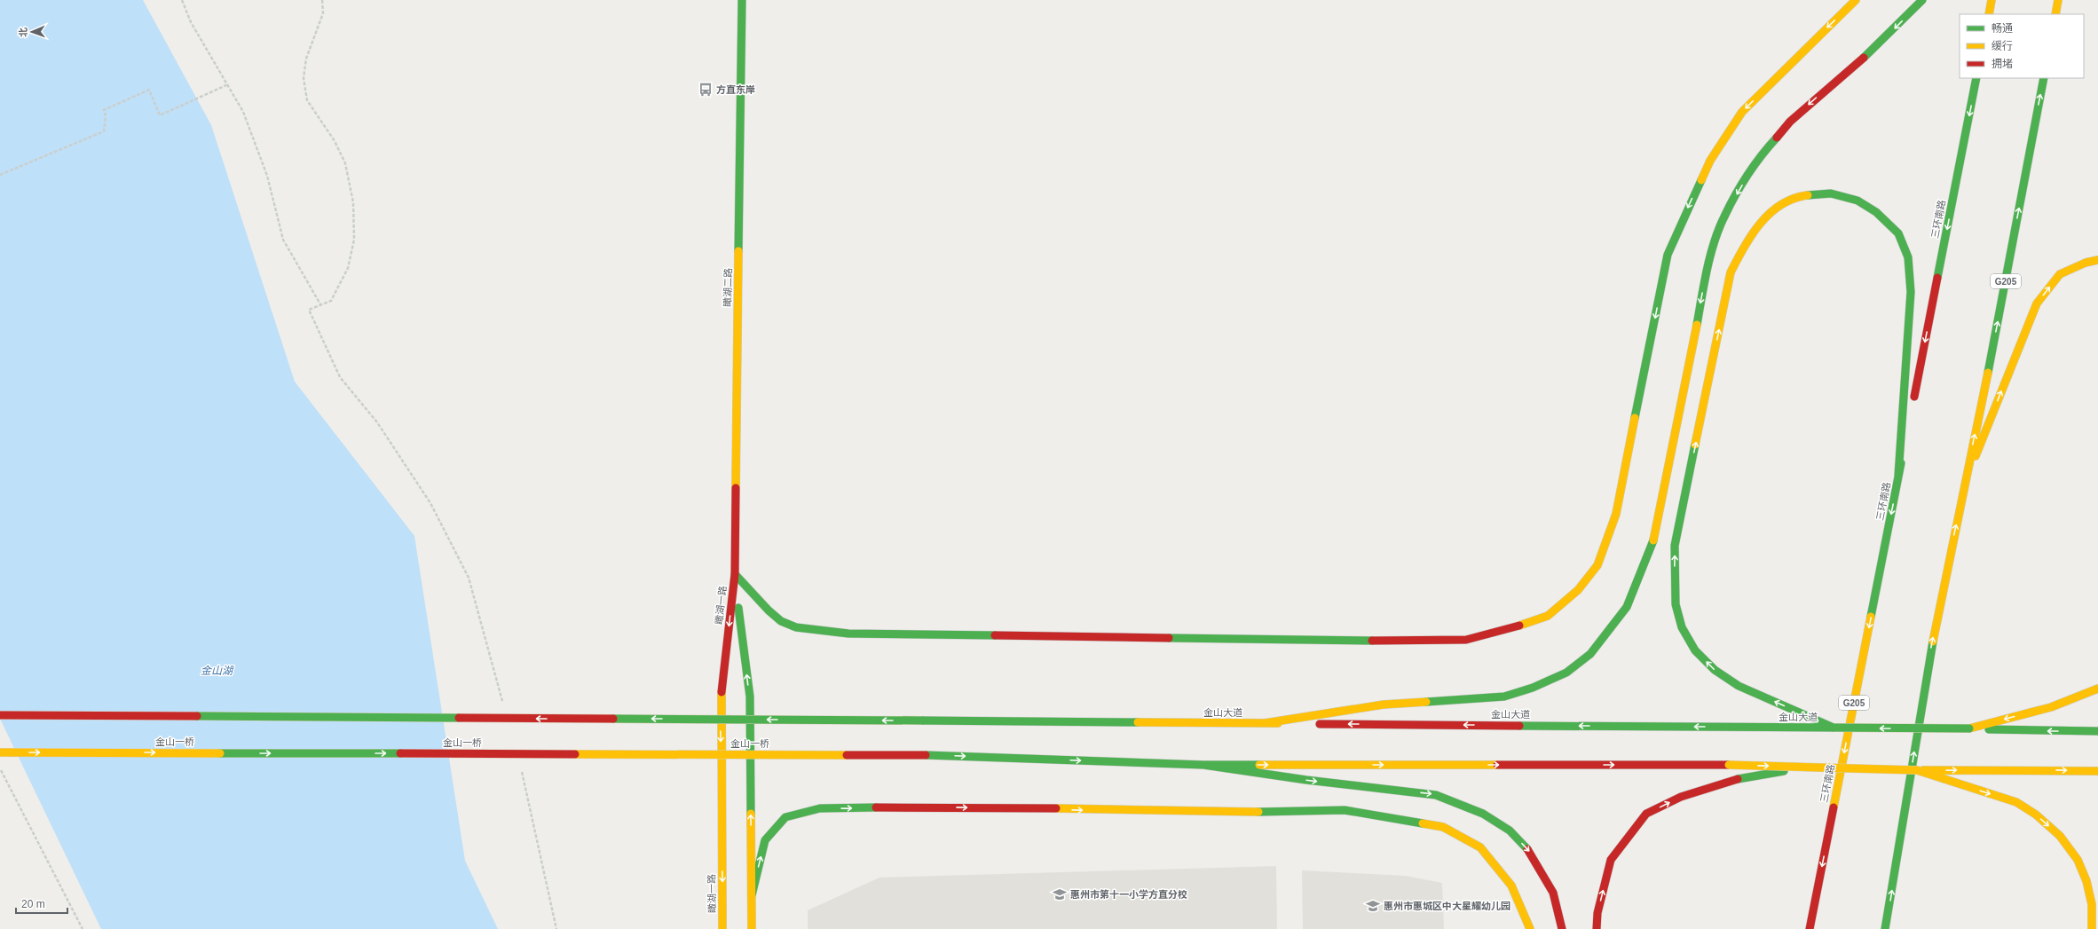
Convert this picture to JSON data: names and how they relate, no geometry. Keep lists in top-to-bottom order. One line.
{"streets":{"main road":["三环南路","G205","瞰湖二路","瞰湖一路","金山大道","金山一桥"]},"crossings":[["瞰湖二路","瞰湖一路"]],"one_way":["金山一桥"],"water":["金山湖"],"places":{"bus stop":["方直东岸"],"school or university":["惠州市第十一小学方直分校","惠州市惠城区中大星耀幼儿园"]},"legend":["畅通","缓行","拥堵"],"scale_bar":"20 m","north":"left"}
